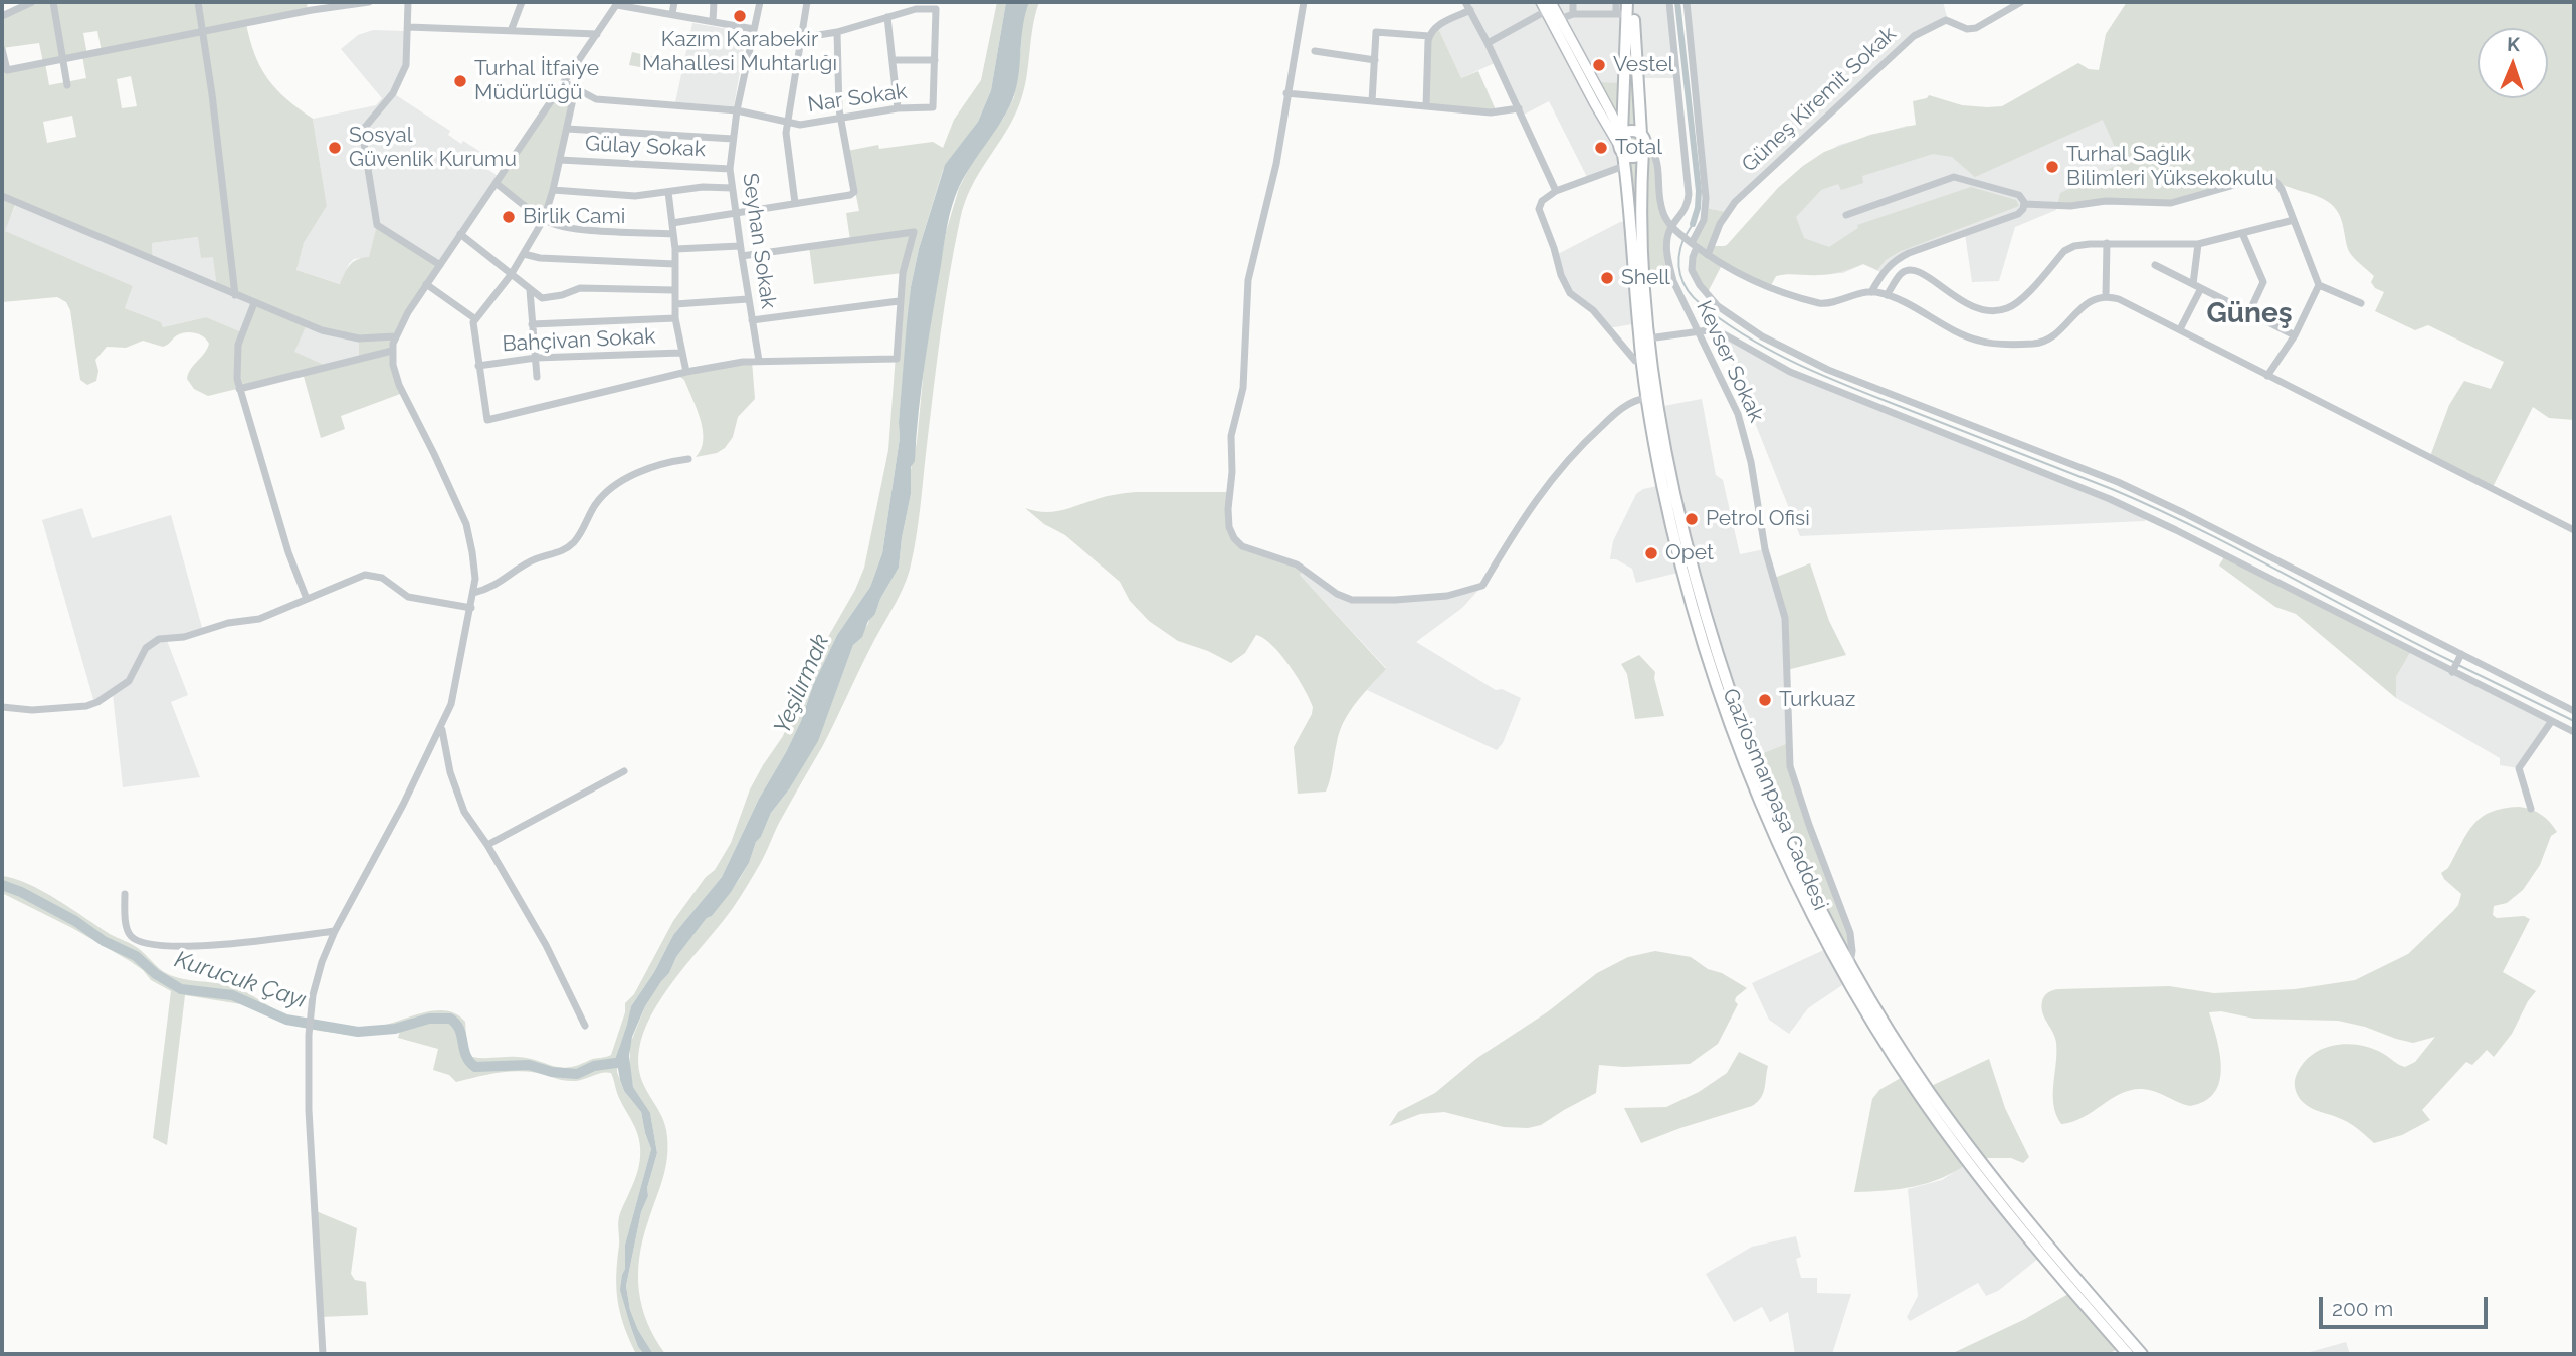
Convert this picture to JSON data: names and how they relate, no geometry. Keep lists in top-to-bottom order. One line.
{"streets":{"highway":["Gaziosmanpaşa Caddesi"],"street":["Nar Sokak","Güneş Kiremit Sokak","Gülay Sokak","Seyhan Sokak","Bahçivan Sokak","Kevser Sokak"]},"crossings":[["Nar Sokak","Seyhan Sokak"],["Gülay Sokak","Seyhan Sokak"],["Kevser Sokak","Gaziosmanpaşa Caddesi"]],"districts":["Güneş"],"water":["Yeşilırmak","Kurucuk Çayı"],"places":["Kazım Karabekir Mahallesi Muhtarlığı","Vestel","Turhal İtfaiye Müdürlüğü","Sosyal Güvenlik Kurumu","Total","Turhal Sağlık Bilimleri Yüksekokulu","Birlik Cami","Shell","Petrol Ofisi","Opet","Turkuaz"],"scale_bar":"200 m","north":"top"}
